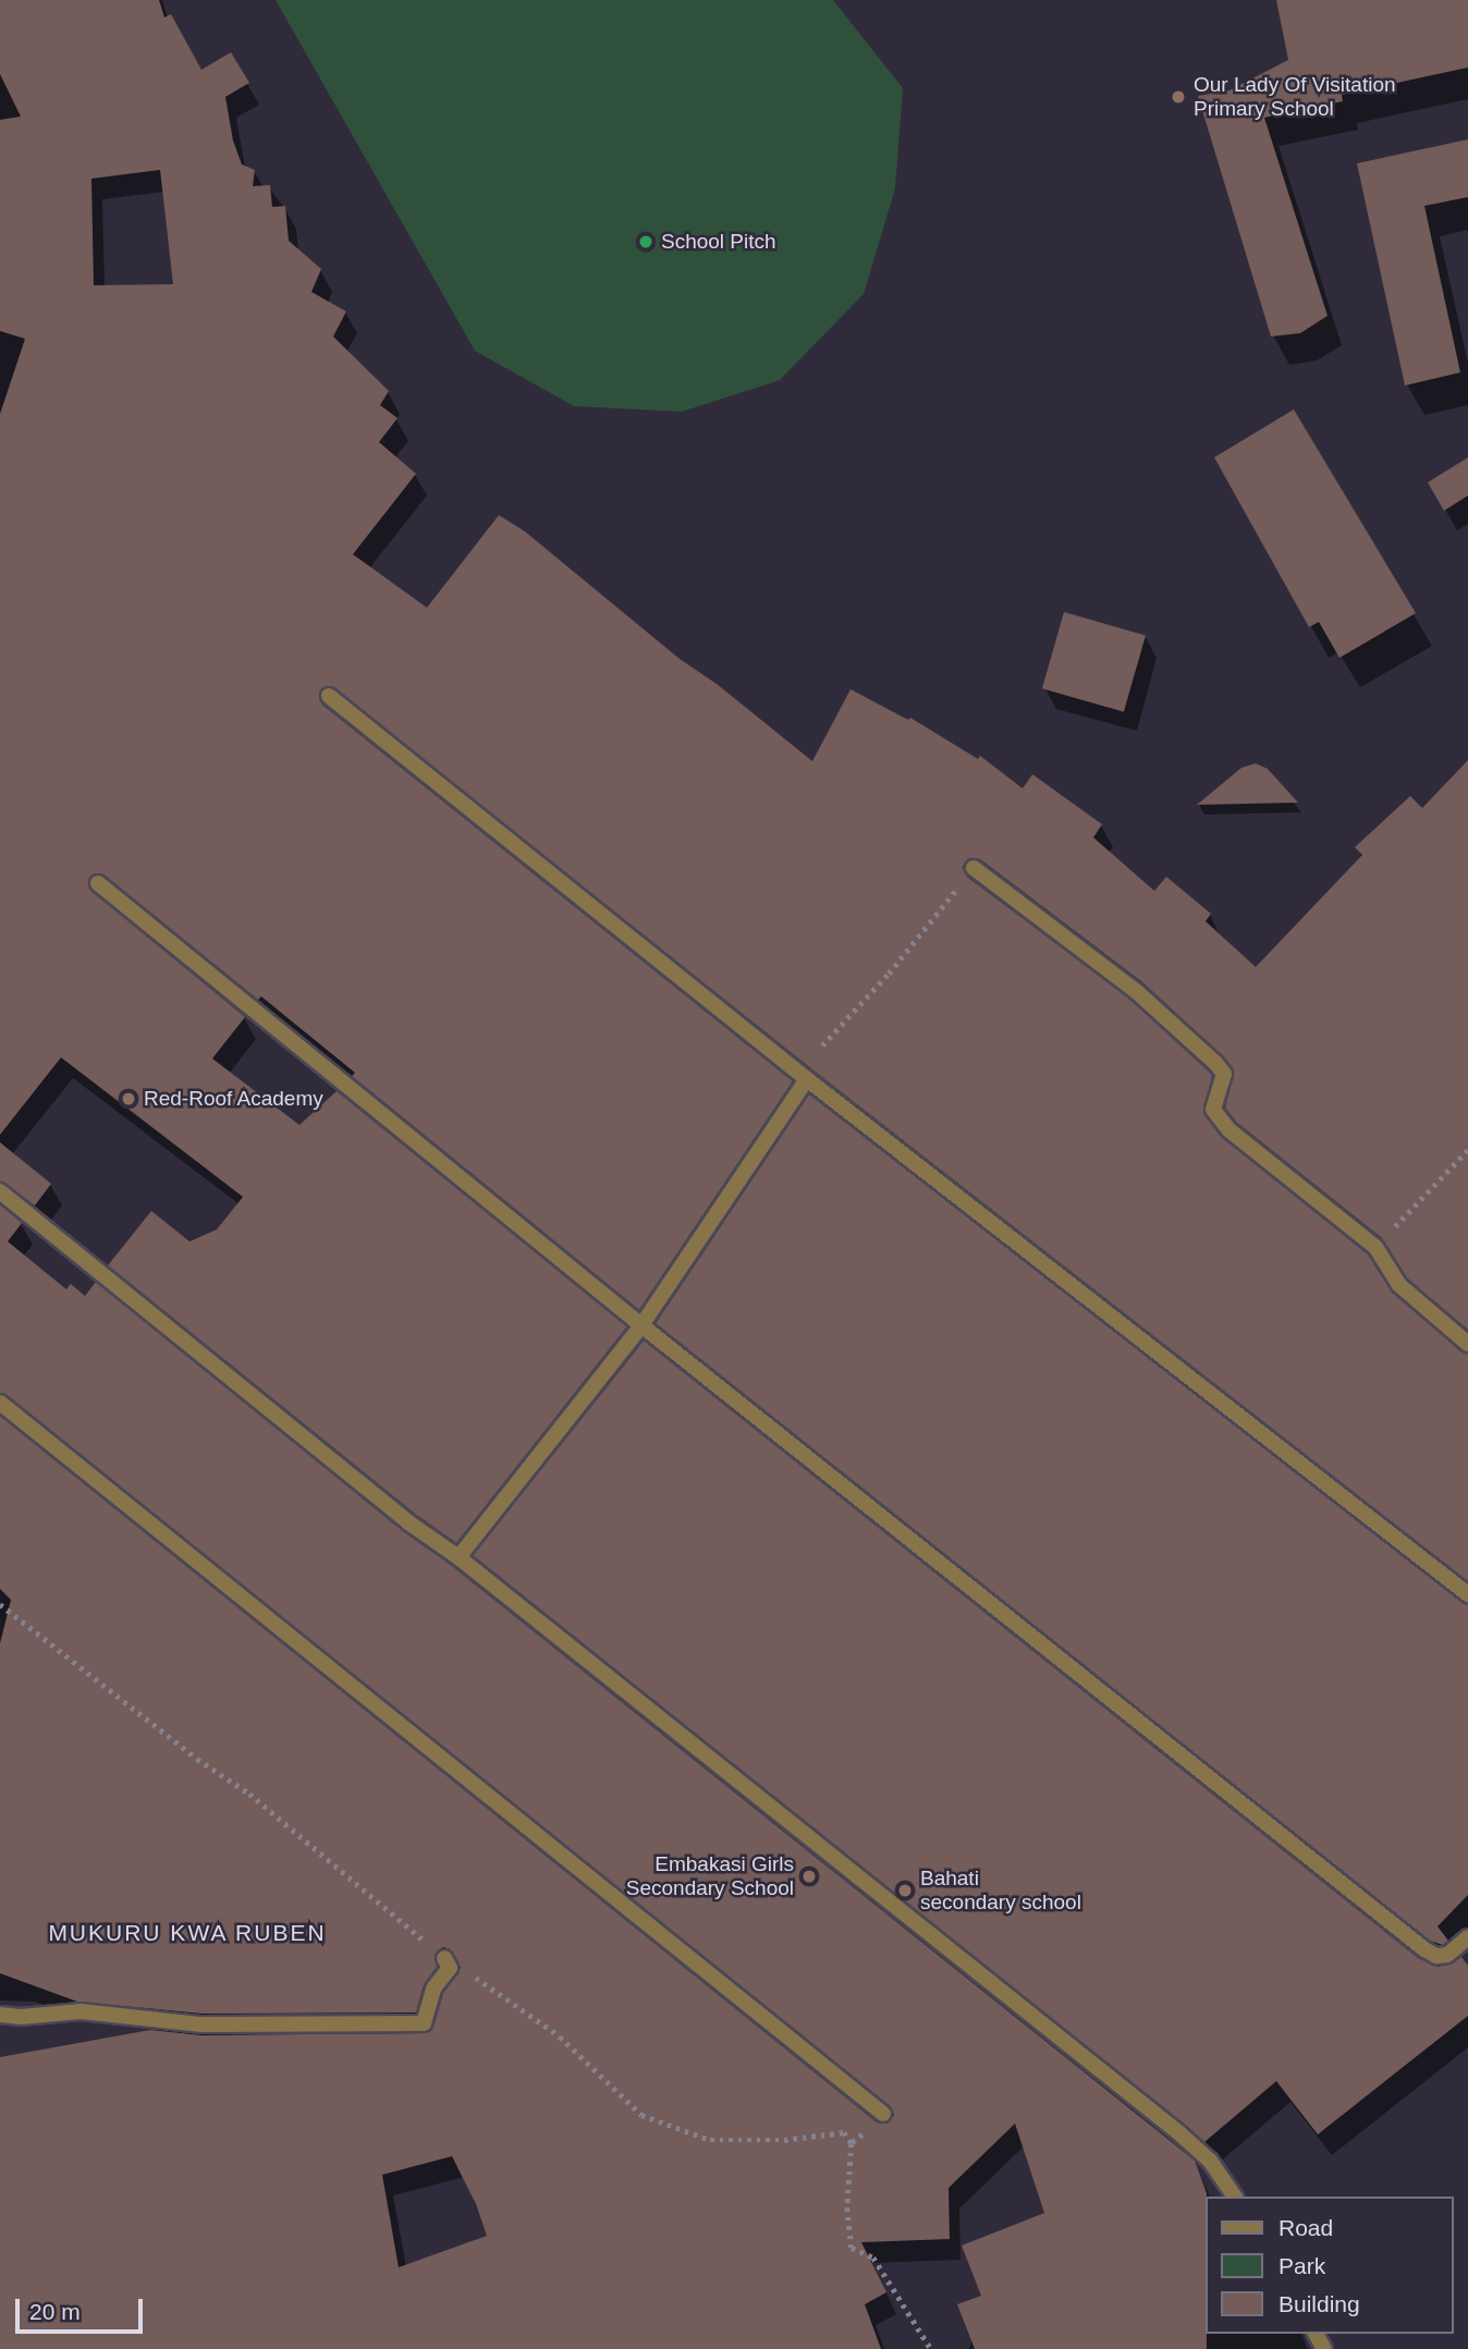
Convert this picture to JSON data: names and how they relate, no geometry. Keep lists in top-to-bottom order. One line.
{"districts":["MUKURU KWA RUBEN"],"places":["Our Lady Of Visitation Primary School","School Pitch","Red-Roof Academy","Embakasi Girls Secondary School","Bahati secondary school"],"legend":["Road","Park","Building"],"scale_bar":"20 m"}
